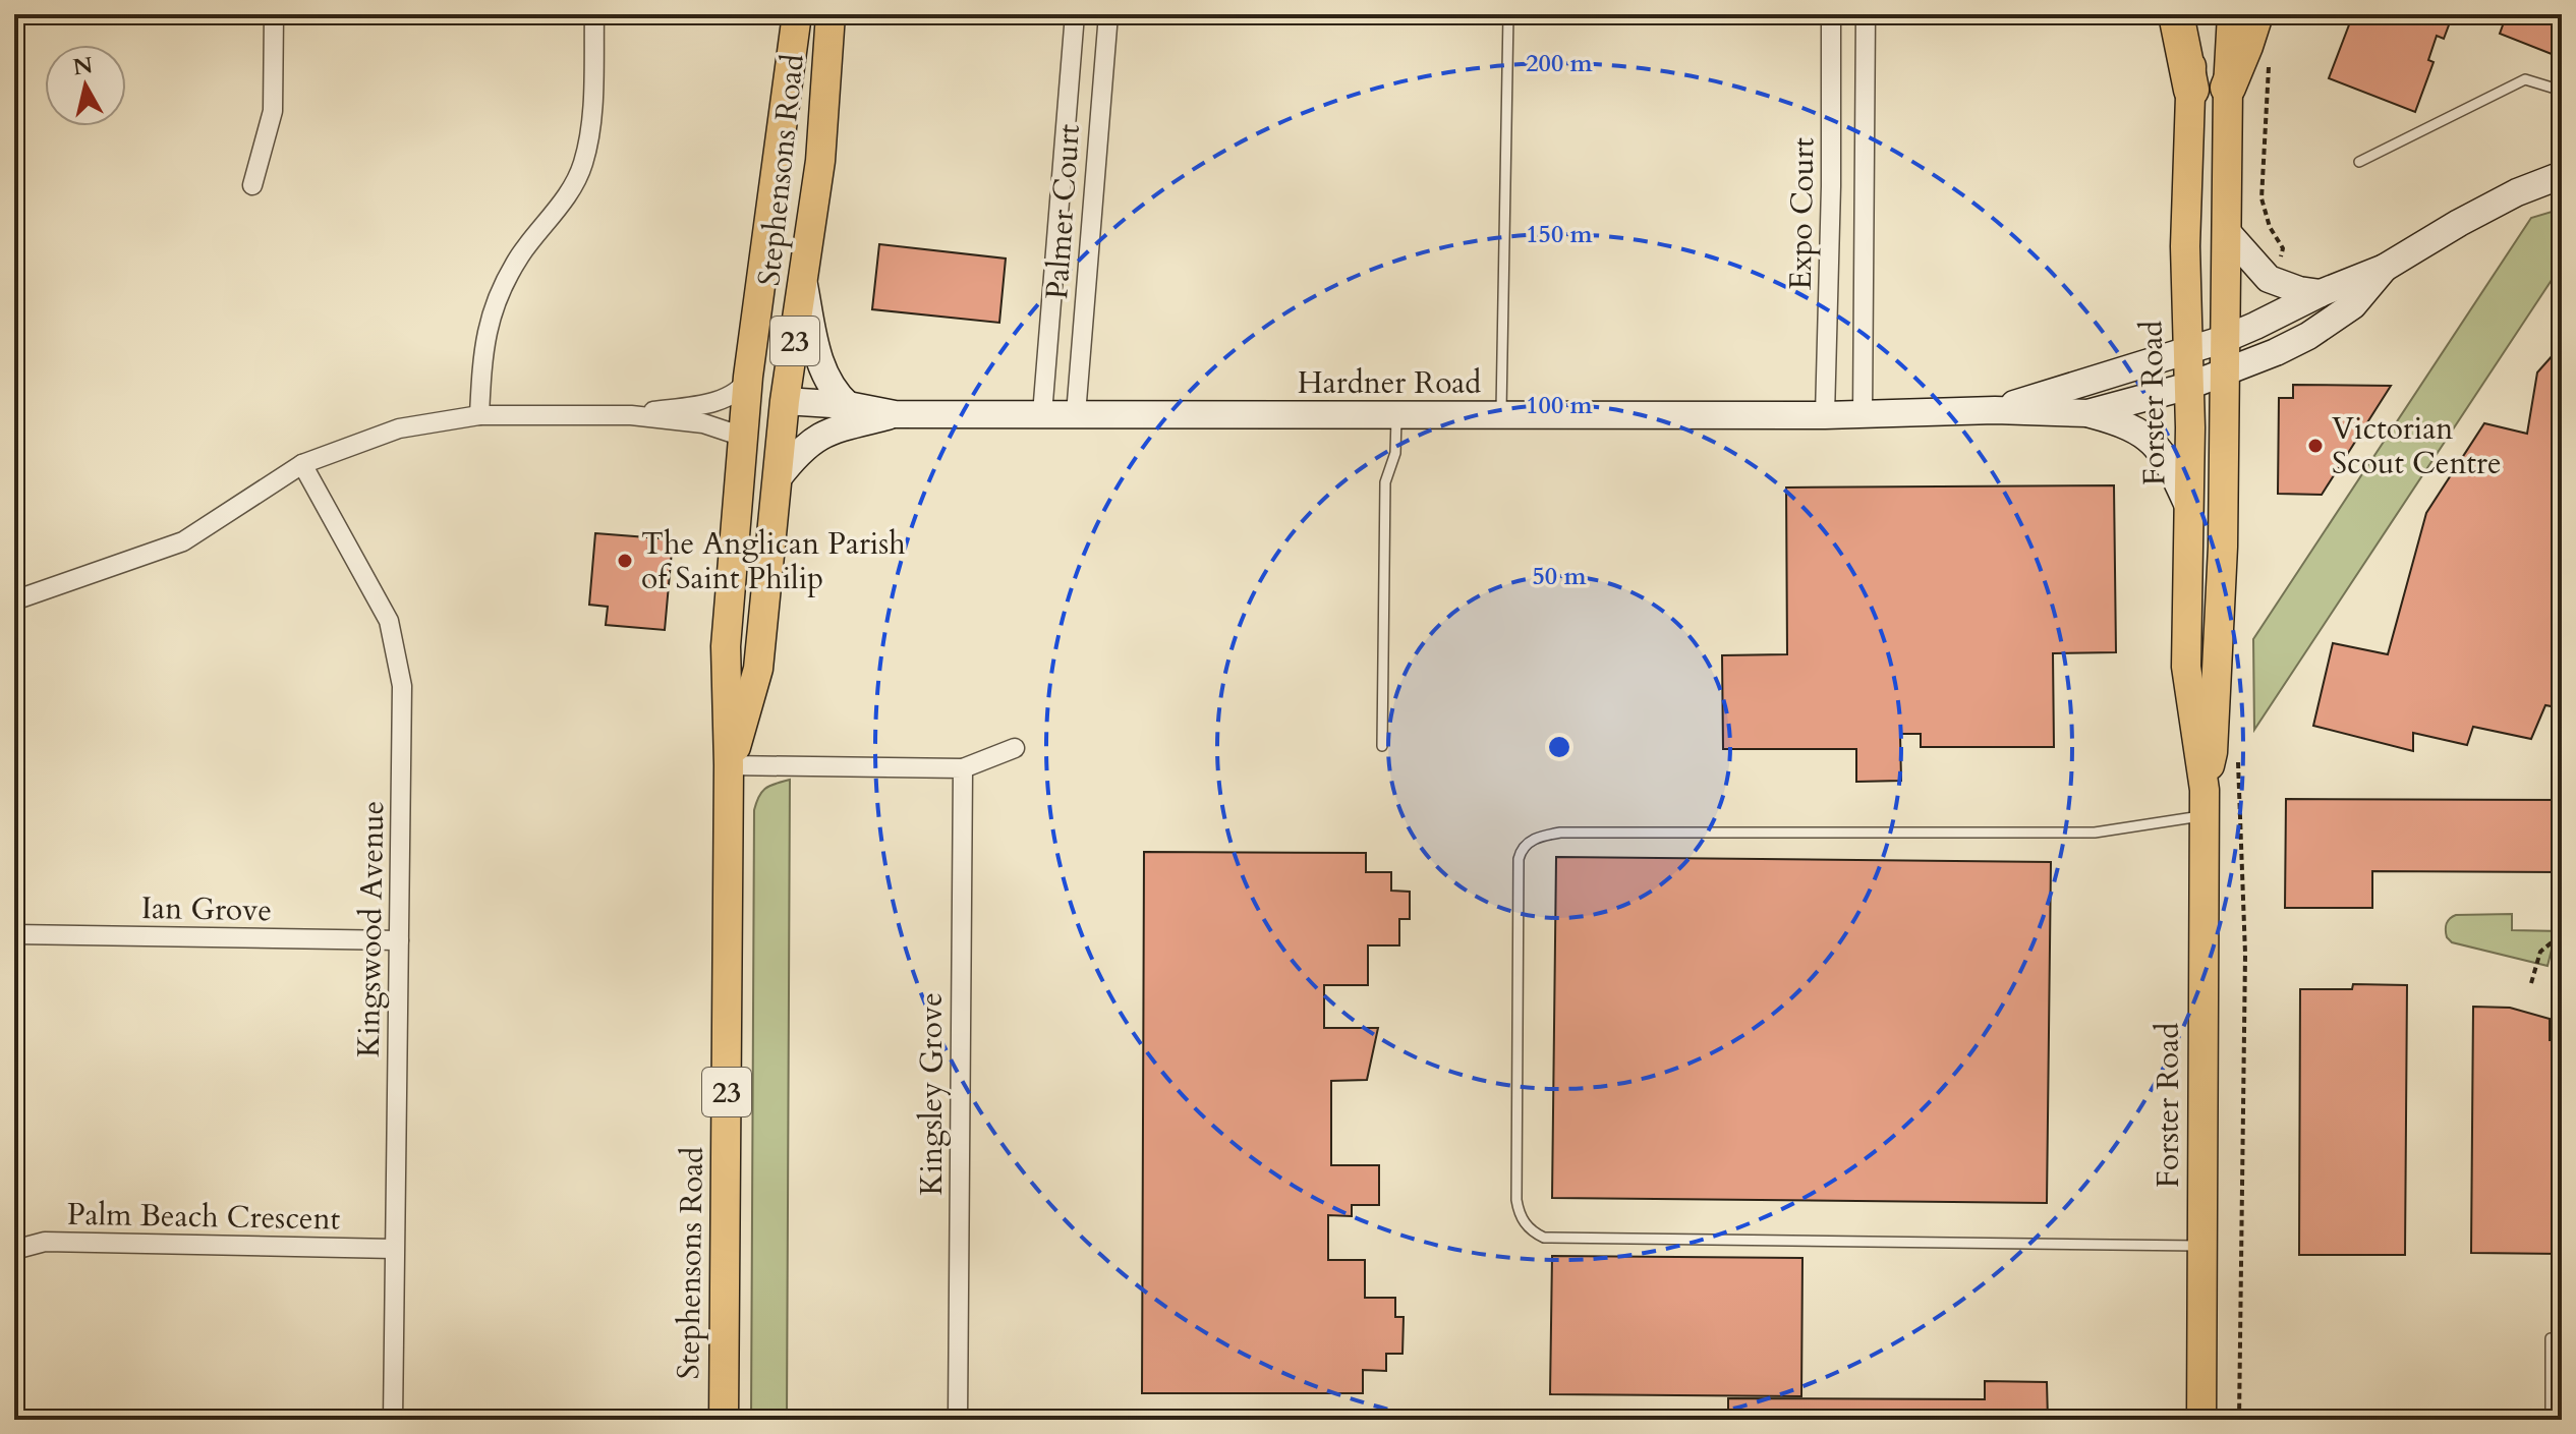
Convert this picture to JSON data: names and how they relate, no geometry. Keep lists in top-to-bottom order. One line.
{"streets":{"main road":["Stephensons Road","23","Forster Road"],"street":["Palmer Court","Expo Court","Hardner Road","Ian Grove","Kingswood Avenue","Kingsley Grove","Palm Beach Crescent"]},"crossings":[["Stephensons Road","Hardner Road"],["Palmer Court","Hardner Road"],["Expo Court","Hardner Road"],["Hardner Road","Forster Road"],["Ian Grove","Kingswood Avenue"],["Kingswood Avenue","Palm Beach Crescent"]],"places":["Victorian Scout Centre","The Anglican Parish of Saint Philip"],"north":"top","rings":["200 m","150 m","100 m","50 m"]}
